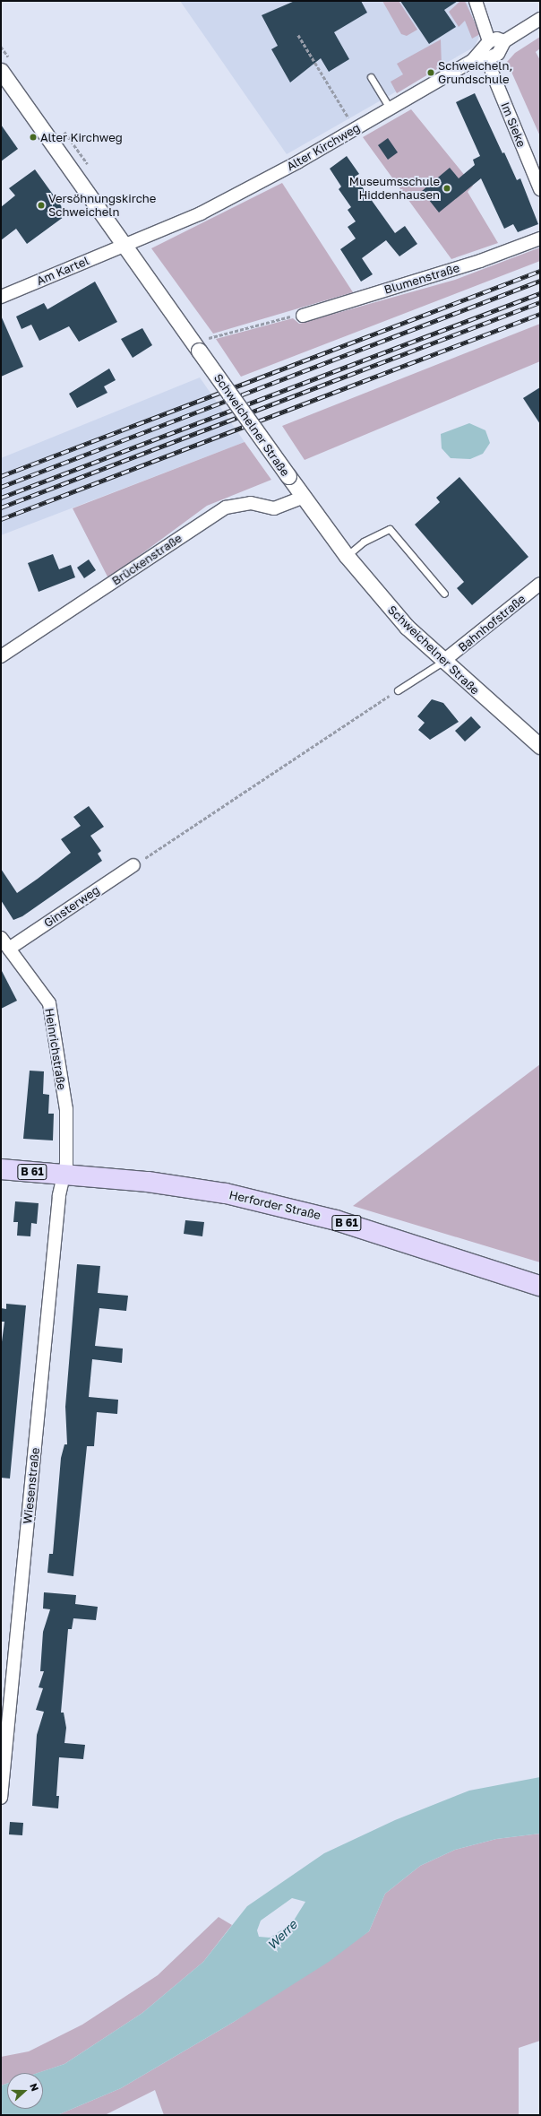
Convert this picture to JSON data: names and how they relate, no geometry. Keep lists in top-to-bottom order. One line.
{"streets":{"main road":["B 61","Herforder Straße"],"street":["Im Sieke","Alter Kirchweg","Am Kartel","Blumenstraße","Schweichelner Straße","Brückenstraße","Bahnhofstraße","Ginsterweg","Heinrichstraße","Wiesenstraße"]},"crossings":[["Alter Kirchweg","Am Kartel"],["Alter Kirchweg","Schweichelner Straße"],["Am Kartel","Schweichelner Straße"],["Schweichelner Straße","Brückenstraße"],["Schweichelner Straße","Bahnhofstraße"],["Ginsterweg","Heinrichstraße"],["Heinrichstraße","Herforder Straße"],["Heinrichstraße","Wiesenstraße"],["Herforder Straße","Wiesenstraße"]],"water":["Werre"],"places":["Schweicheln, Grundschule","Alter Kirchweg","Museumsschule Hiddenhausen","Versöhnungskirche Schweicheln"],"north":"right"}
